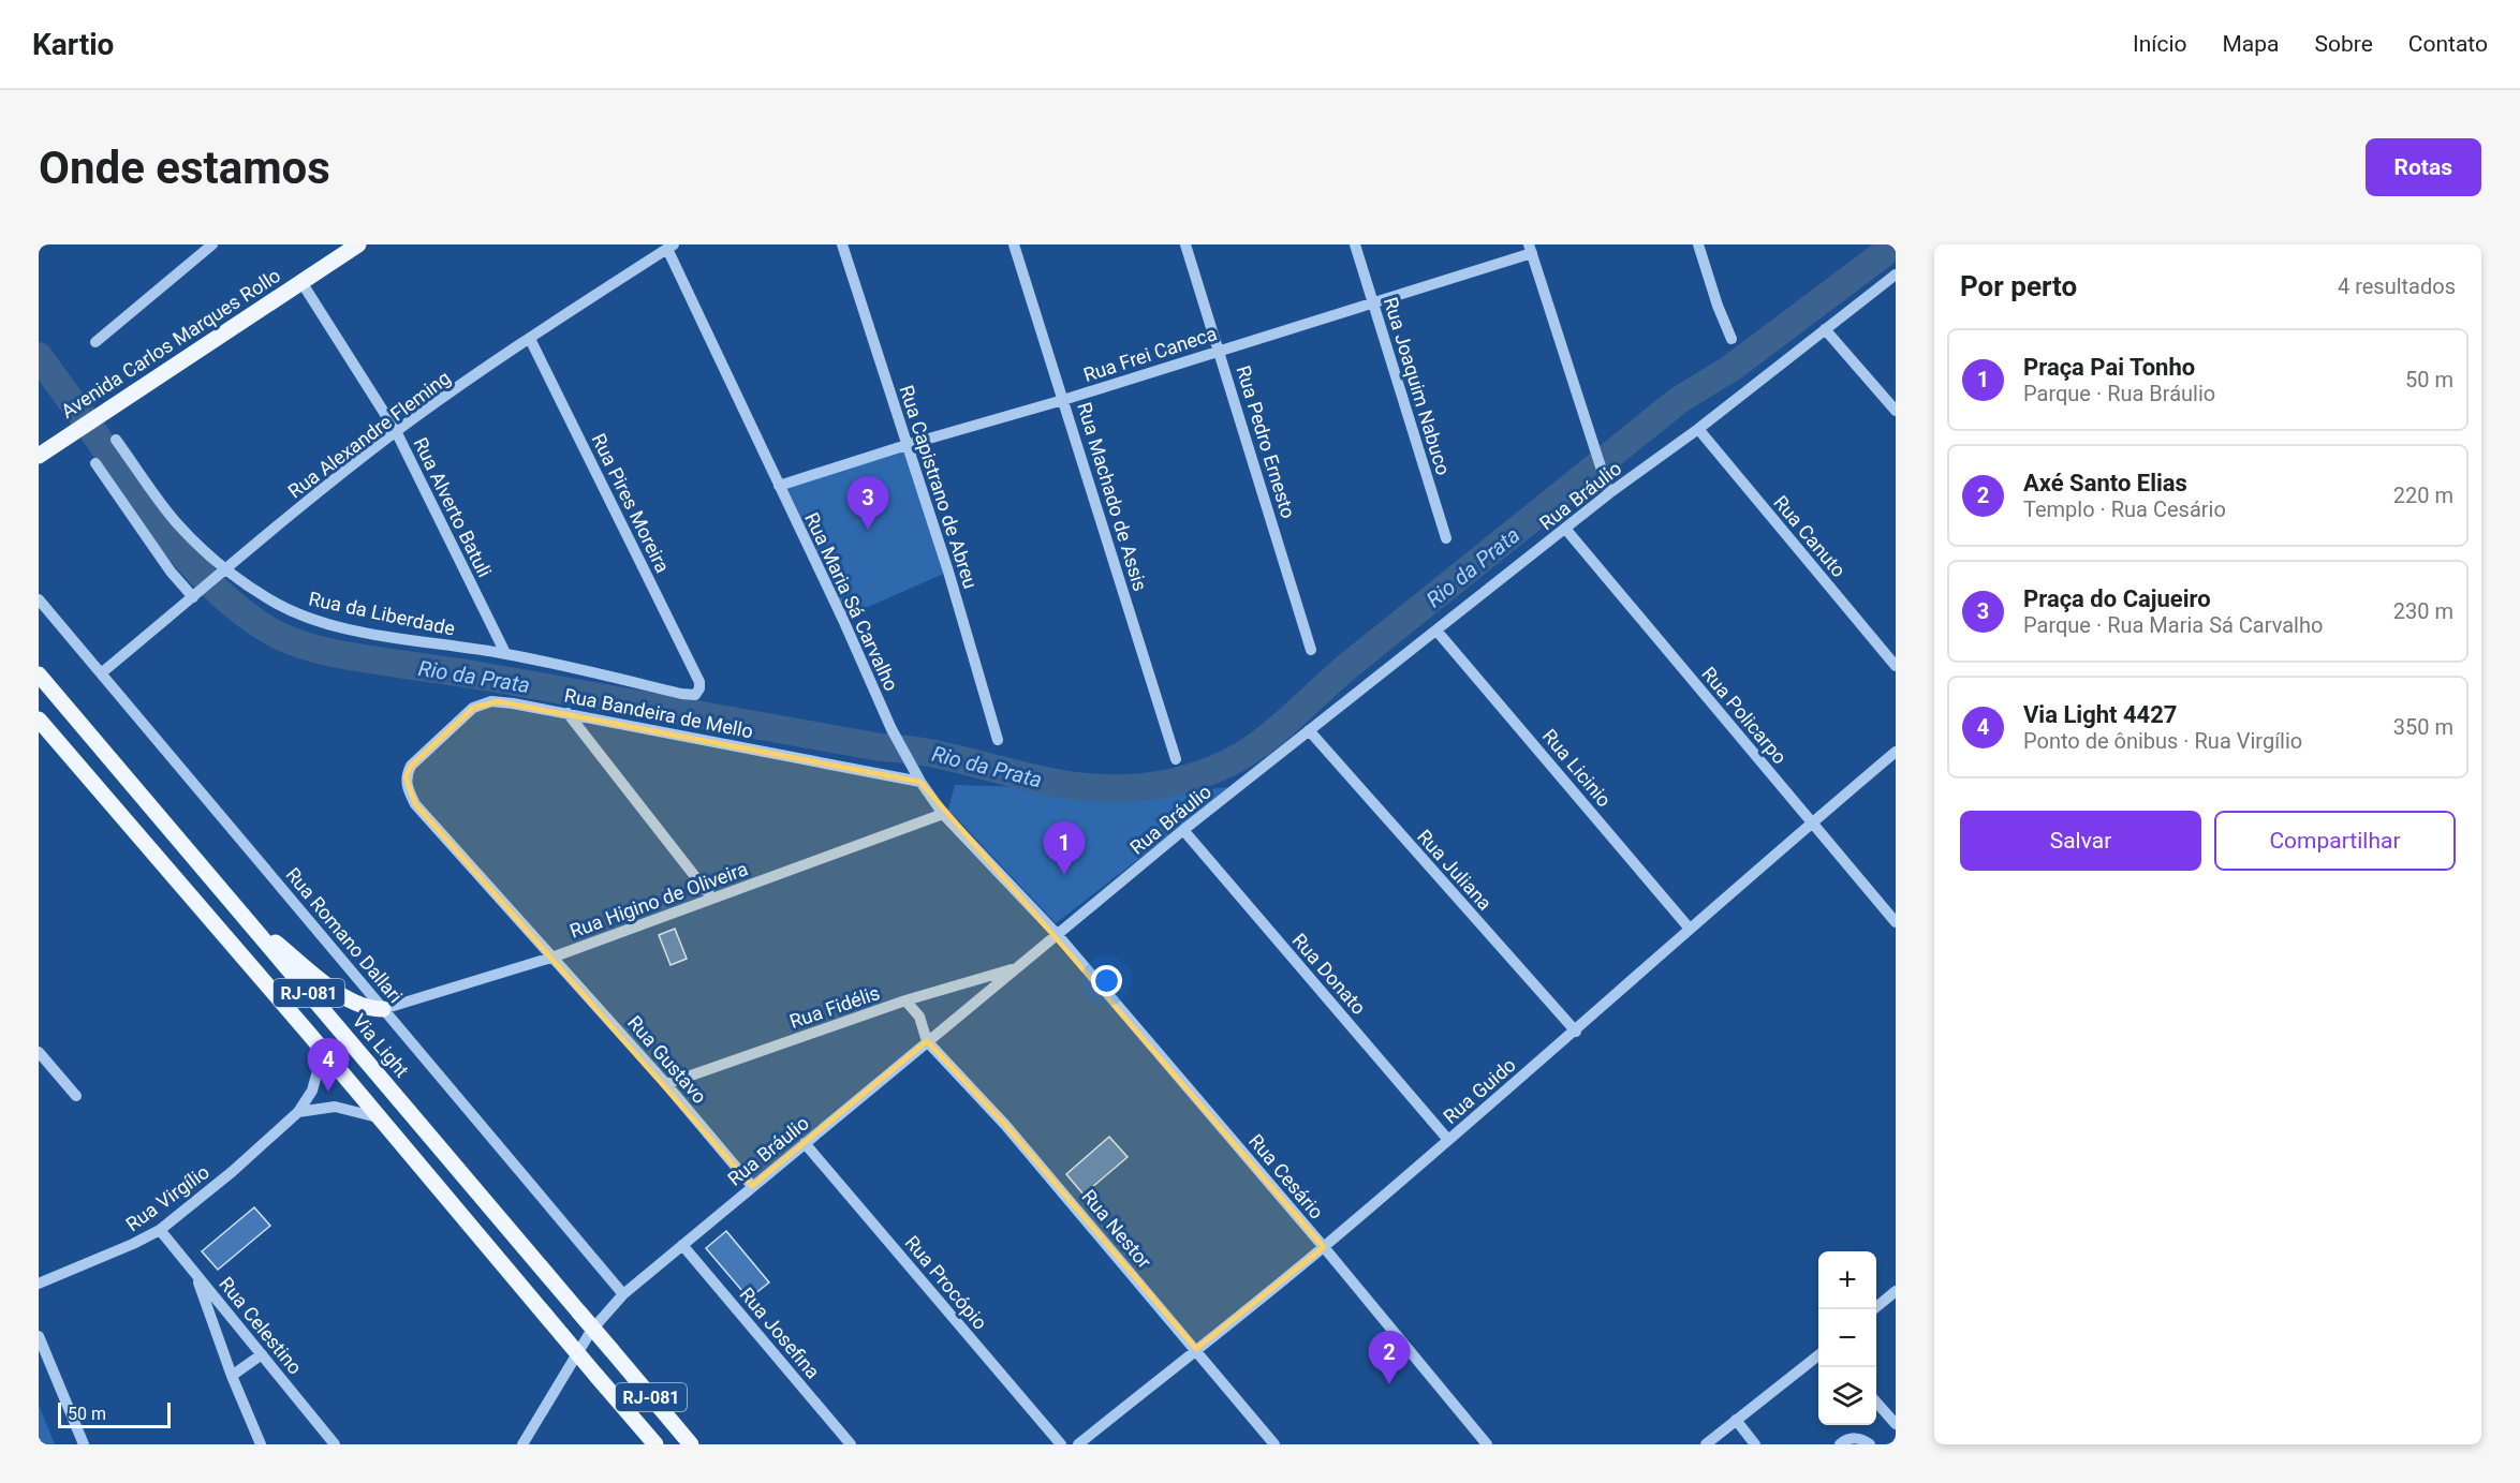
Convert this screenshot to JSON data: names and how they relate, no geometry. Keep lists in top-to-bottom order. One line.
{"streets":{"main road":["Avenida Carlos Marques Rollo","RJ-081","Via Light"],"street":["Rua Frei Caneca","Rua Joaquim Nabuco","Rua Alexandre Fleming","Rua Pedro Ernesto","Rua Capistrano de Abreu","Rua Bráulio","Rua Machado de Assis","Rua Pires Moreira","Rua Alverto Batuli","Rua Canuto","Rua Maria Sá Carvalho","Rua da Liberdade","Rua Bandeira de Mello","Rua Policarpo","Rua Licinio","Rua Juliana","Rua Higino de Oliveira","Rua Romano Dallari","Rua Donato","Rua Fidélis","Rua Gustavo","Rua Guido","Rua Cesário","Rua Virgílio","Rua Nestor","Rua Procópio","Rua Celestino","Rua Josefina"]},"crossings":[["Avenida Carlos Marques Rollo","Rua Alverto Batuli"],["Rua Frei Caneca","Rua Joaquim Nabuco"],["Rua Frei Caneca","Rua Pedro Ernesto"],["Rua Frei Caneca","Rua Capistrano de Abreu"],["Rua Frei Caneca","Rua Machado de Assis"],["Rua Frei Caneca","Rua Maria Sá Carvalho"],["Rua Alexandre Fleming","Rua Pires Moreira"],["Rua Alexandre Fleming","Rua Alverto Batuli"],["Rua Alexandre Fleming","Rua Maria Sá Carvalho"],["Rua Alexandre Fleming","Rua da Liberdade"],["Rua Alexandre Fleming","Rua Romano Dallari"],["Rua Bráulio","Rua Canuto"],["Rua Bráulio","Rua Maria Sá Carvalho"],["Rua Bráulio","Rua Policarpo"],["Rua Bráulio","Rua Licinio"],["Rua Bráulio","Rua Juliana"],["Rua Bráulio","Rua Romano Dallari"],["Rua Bráulio","Rua Donato"],["Rua Bráulio","Rua Fidélis"],["Rua Bráulio","Rua Gustavo"],["Rua Bráulio","Rua Cesário"],["Rua Bráulio","Rua Nestor"],["Rua Bráulio","Rua Procópio"],["Rua Bráulio","Rua Josefina"],["Rua Pires Moreira","Rua da Liberdade"],["Rua Alverto Batuli","Rua da Liberdade"],["Rua Maria Sá Carvalho","Rua Bandeira de Mello"],["Rua Maria Sá Carvalho","Rua Higino de Oliveira"],["Rua Maria Sá Carvalho","Rua Cesário"],["Rua Bandeira de Mello","Rua Gustavo"],["Rua Policarpo","Rua Guido"],["Rua Licinio","Rua Guido"],["Rua Juliana","Rua Guido"],["Rua Higino de Oliveira","Rua Romano Dallari"],["Rua Higino de Oliveira","Rua Gustavo"],["Rua Donato","Rua Guido"],["RJ-081","Rua Virgílio"],["Rua Fidélis","Rua Gustavo"],["Rua Guido","Rua Cesário"],["Rua Guido","Rua Nestor"],["Rua Virgílio","Rua Celestino"]],"water":["Rio da Prata"],"scale_bar":"50 m","page":{"header":"Kartio","nav":["Início","Mapa","Sobre","Contato"],"buttons":["Rotas",["Salvar","Compartilhar"]],"title":"Onde estamos","heading":["Por perto","4 resultados"],"list":[{"mark":"1","name":"Praça Pai Tonho","note":"Parque · Rua Bráulio","value":"50 m"},{"mark":"2","name":"Axé Santo Elias","note":"Templo · Rua Cesário","value":"220 m"},{"mark":"3","name":"Praça do Cajueiro","note":"Parque · Rua Maria Sá Carvalho","value":"230 m"},{"mark":"4","name":"Via Light 4427","note":"Ponto de ônibus · Rua Virgílio","value":"350 m"}],"pins":["3","1","4","2"],"map_buttons":["+","−"],"scale":"50 m"}}
